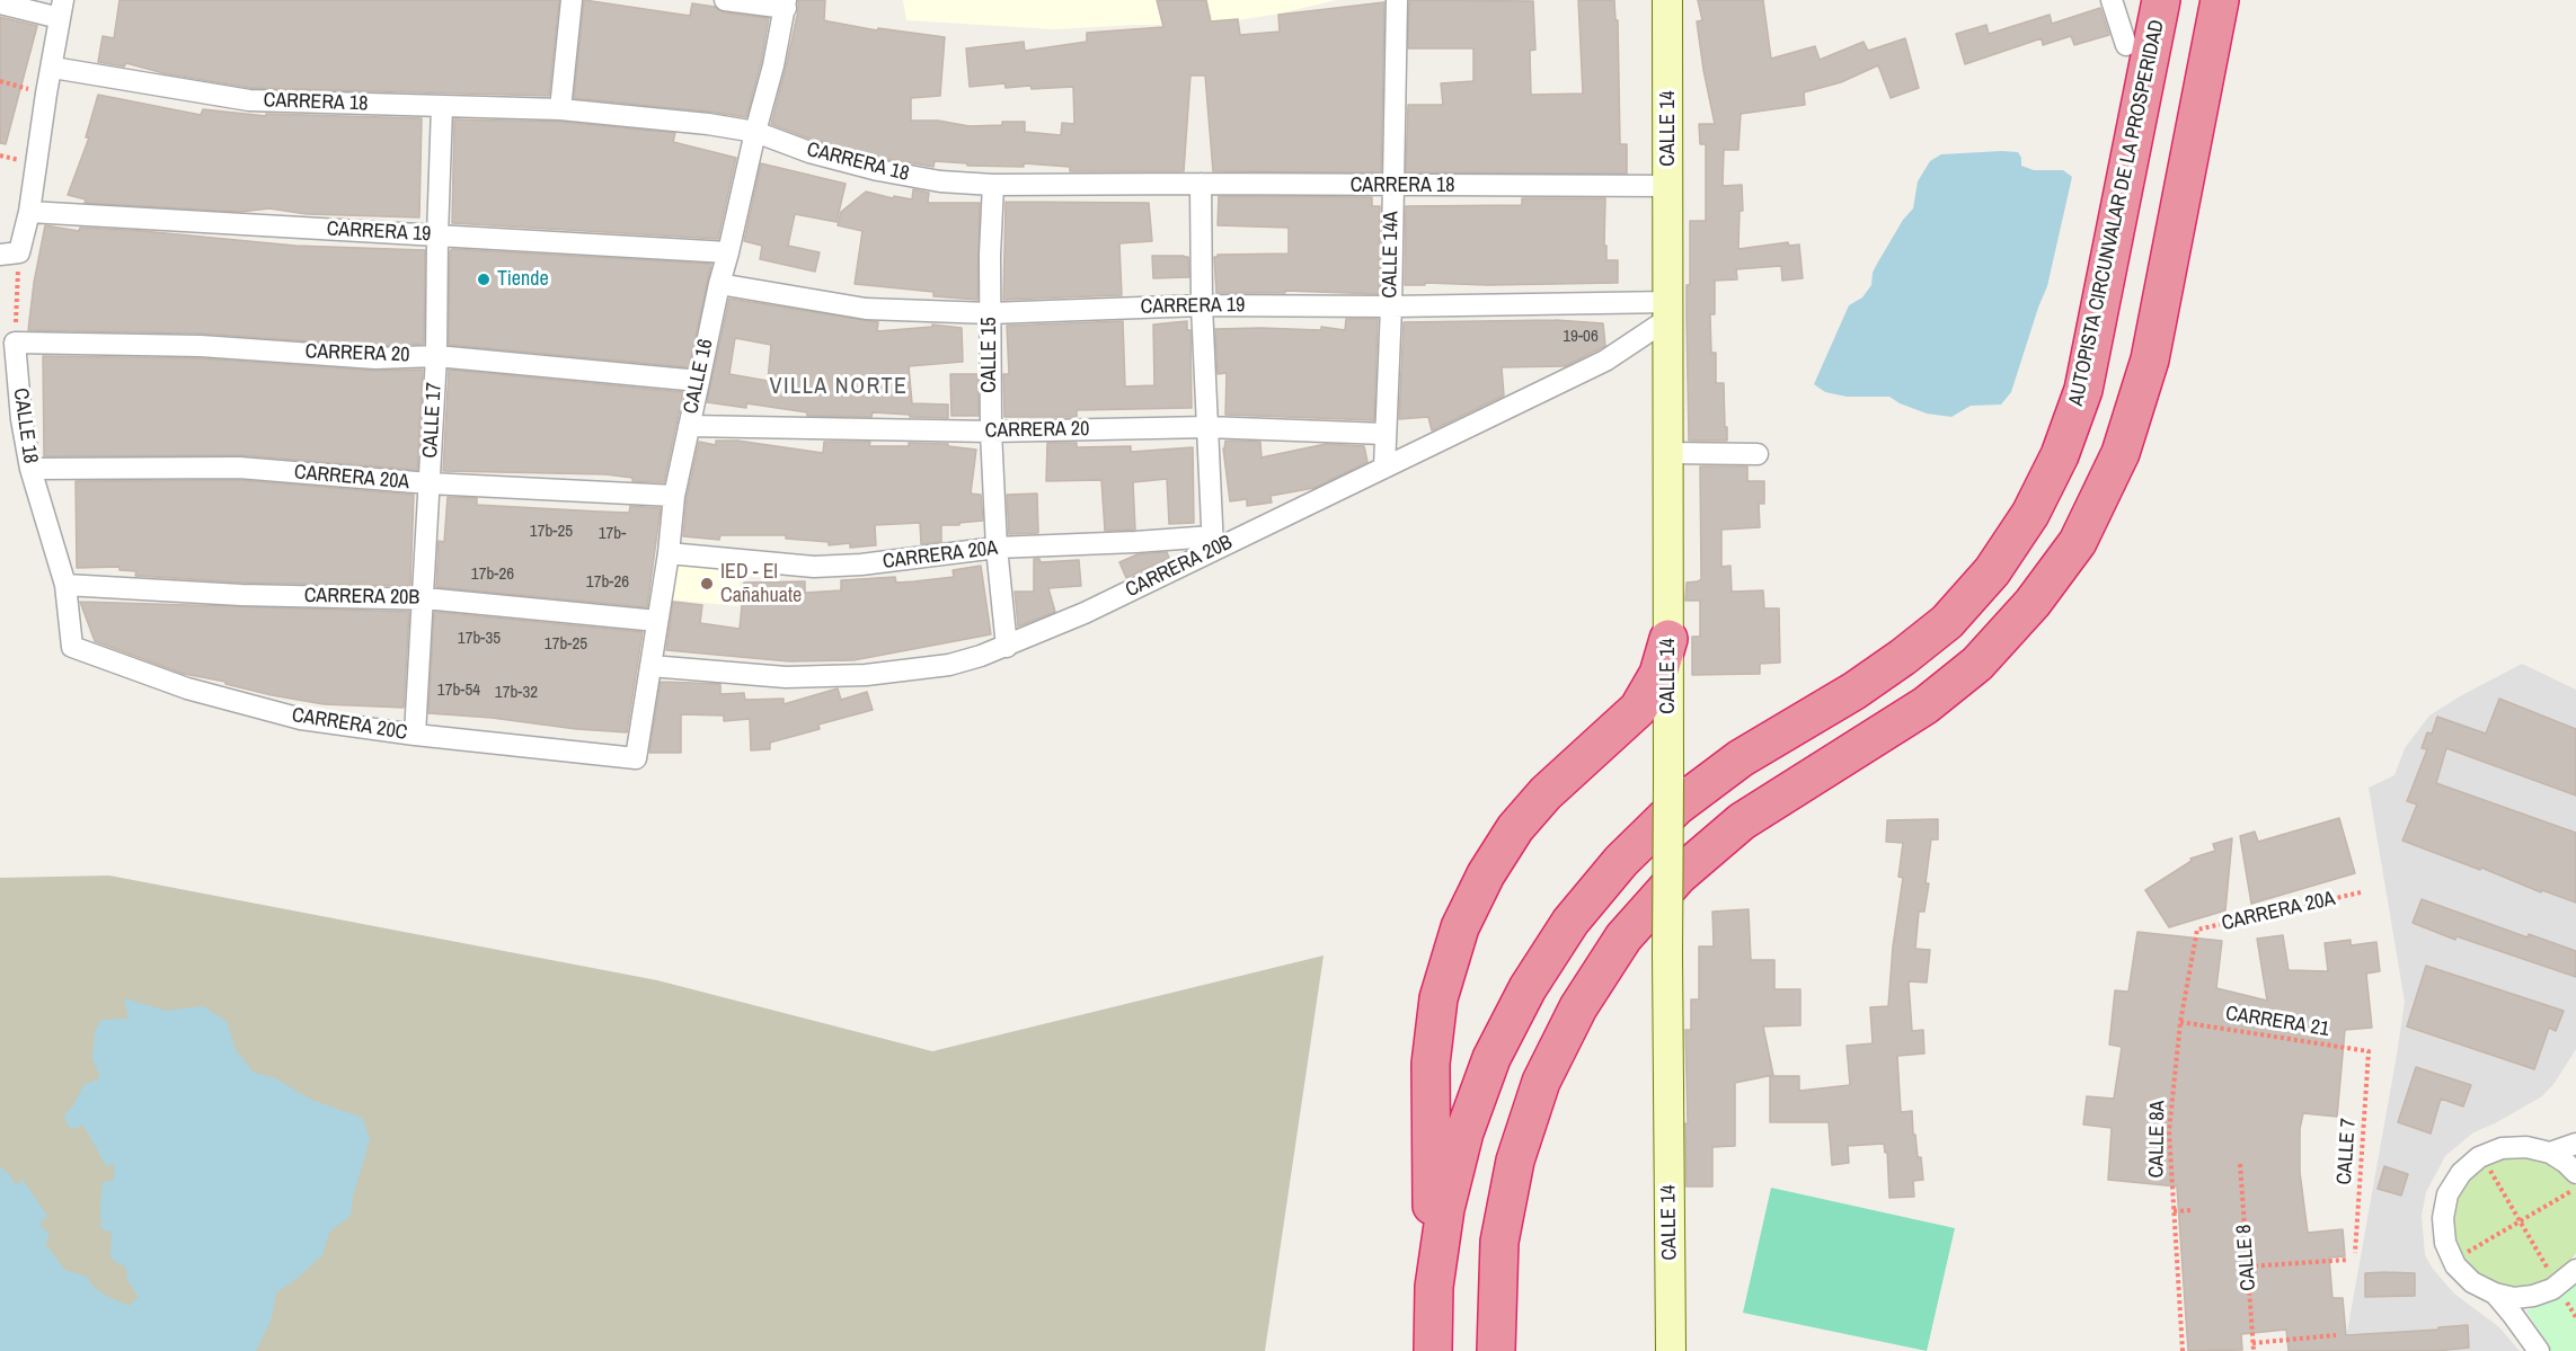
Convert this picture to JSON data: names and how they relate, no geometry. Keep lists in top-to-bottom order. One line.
{"streets":{"highway":["AUTOPISTA CIRCUNVALAR DE LA PROSPERIDAD"],"street":["CARRERA 18","CALLE 14","CARRERA 19","CALLE 14A","CARRERA 20","CALLE 15","CALLE 16","CALLE 17","CALLE 18","CARRERA 20A","CARRERA 20B","CARRERA 20C"],"path":["CARRERA 21","CALLE 8A","CALLE 7","CALLE 8"]},"crossings":[["CARRERA 18","CALLE 14"],["CARRERA 18","CALLE 14A"],["CARRERA 18","CALLE 15"],["CARRERA 18","CALLE 16"],["CARRERA 18","CALLE 17"],["CALLE 14","CARRERA 19"],["CALLE 14","CARRERA 20B"],["CARRERA 19","CALLE 14A"],["CARRERA 19","CALLE 15"],["CARRERA 19","CALLE 16"],["CARRERA 19","CALLE 17"],["CARRERA 19","CARRERA 20B"],["CALLE 14A","CARRERA 20"],["CALLE 14A","CARRERA 20B"],["CARRERA 20","CALLE 15"],["CARRERA 20","CALLE 16"],["CARRERA 20","CALLE 17"],["CARRERA 20","CALLE 18"],["CALLE 15","CARRERA 20A"],["CALLE 15","CARRERA 20B"],["CALLE 16","CARRERA 20A"],["CALLE 16","CARRERA 20B"],["CALLE 16","CARRERA 20C"],["CALLE 17","CARRERA 20A"],["CALLE 17","CARRERA 20B"],["CALLE 17","CARRERA 20C"],["CALLE 18","CARRERA 20A"],["CALLE 18","CARRERA 20B"],["CALLE 18","CARRERA 20C"],["CARRERA 20A","CARRERA 20B"],["CARRERA 20A","CALLE 8A"],["CARRERA 21","CALLE 8A"],["CARRERA 21","CALLE 7"]],"districts":["VILLA NORTE"],"places":["Tiende","IED - El Cañahuate"],"house_numbers":["19-06","17b-25","17b-","17b-26","17b-26","17b-35","17b-25","17b-54","17b-32"]}
